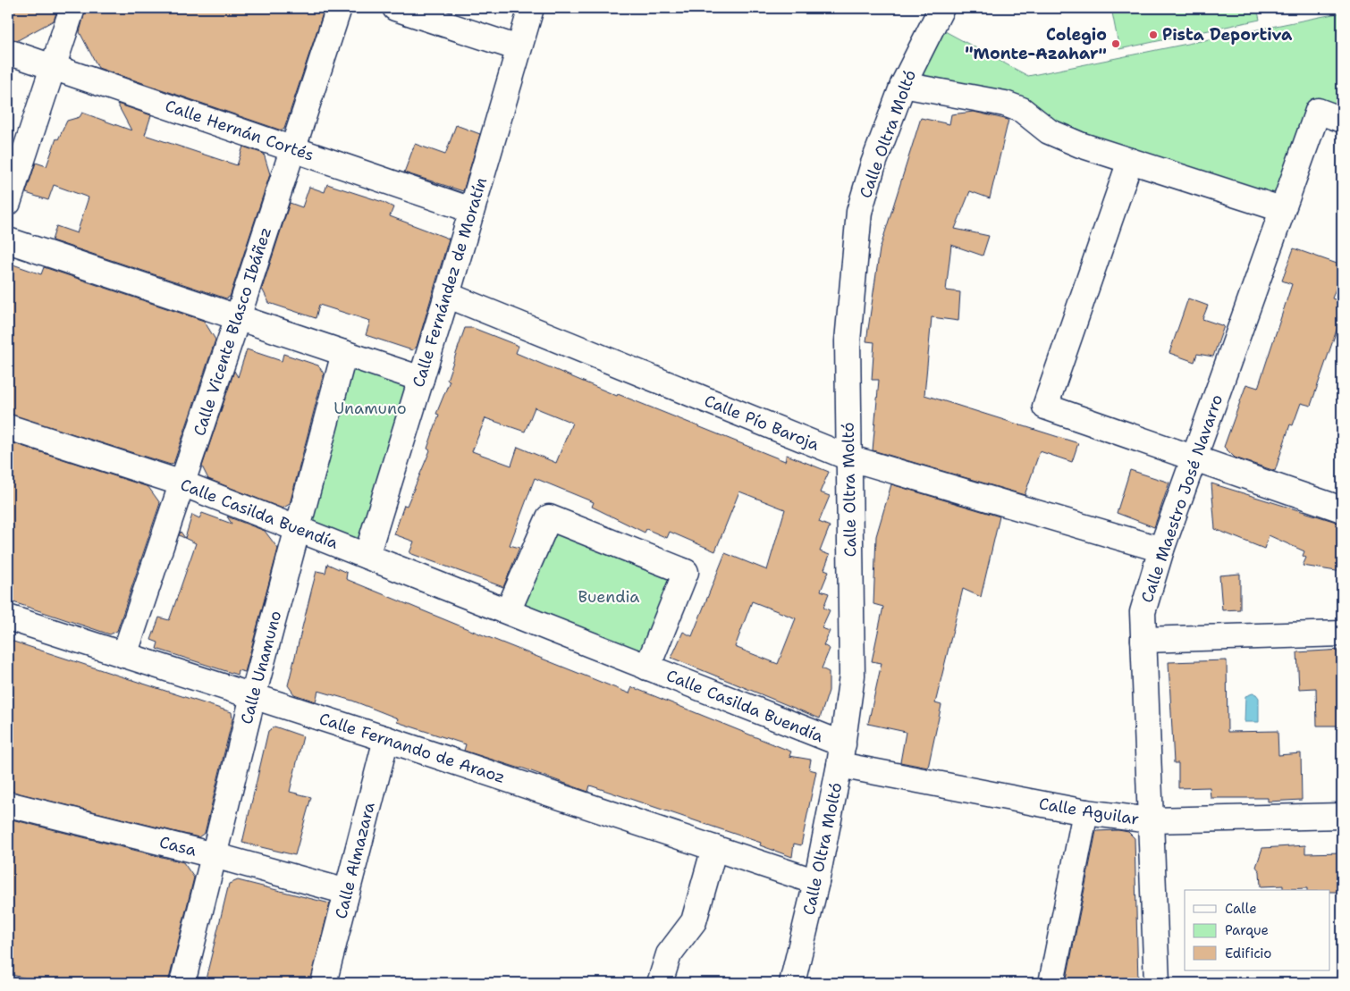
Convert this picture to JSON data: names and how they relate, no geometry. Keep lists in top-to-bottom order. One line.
{"streets":{"street":["Calle Hernán Cortés","Calle Oltra Moltó","Calle Fernández de Moratín","Calle Vicente Blasco Ibáñez","Calle Pío Baroja","Calle Maestro José Navarro","Calle Casilda Buendía","Calle Unamuno","Calle Fernando de Araoz","Calle Aguilar","Casa","Calle Almazara"]},"crossings":[["Calle Hernán Cortés","Calle Fernández de Moratín"],["Calle Hernán Cortés","Calle Vicente Blasco Ibáñez"],["Calle Oltra Moltó","Calle Pío Baroja"],["Calle Oltra Moltó","Calle Casilda Buendía"],["Calle Oltra Moltó","Calle Fernando de Araoz"],["Calle Oltra Moltó","Calle Aguilar"],["Calle Fernández de Moratín","Calle Pío Baroja"],["Calle Fernández de Moratín","Calle Casilda Buendía"],["Calle Vicente Blasco Ibáñez","Calle Casilda Buendía"],["Calle Vicente Blasco Ibáñez","Calle Fernando de Araoz"],["Calle Pío Baroja","Calle Maestro José Navarro"],["Calle Maestro José Navarro","Calle Aguilar"],["Calle Casilda Buendía","Calle Unamuno"],["Calle Casilda Buendía","Calle Aguilar"],["Calle Unamuno","Calle Fernando de Araoz"],["Calle Unamuno","Casa"],["Calle Fernando de Araoz","Calle Almazara"],["Casa","Calle Almazara"]],"parks":["Unamuno","Buendia"],"places":["Pista Deportiva","Colegio \"Monte-Azahar\""],"legend":["Calle","Parque","Edificio"]}
